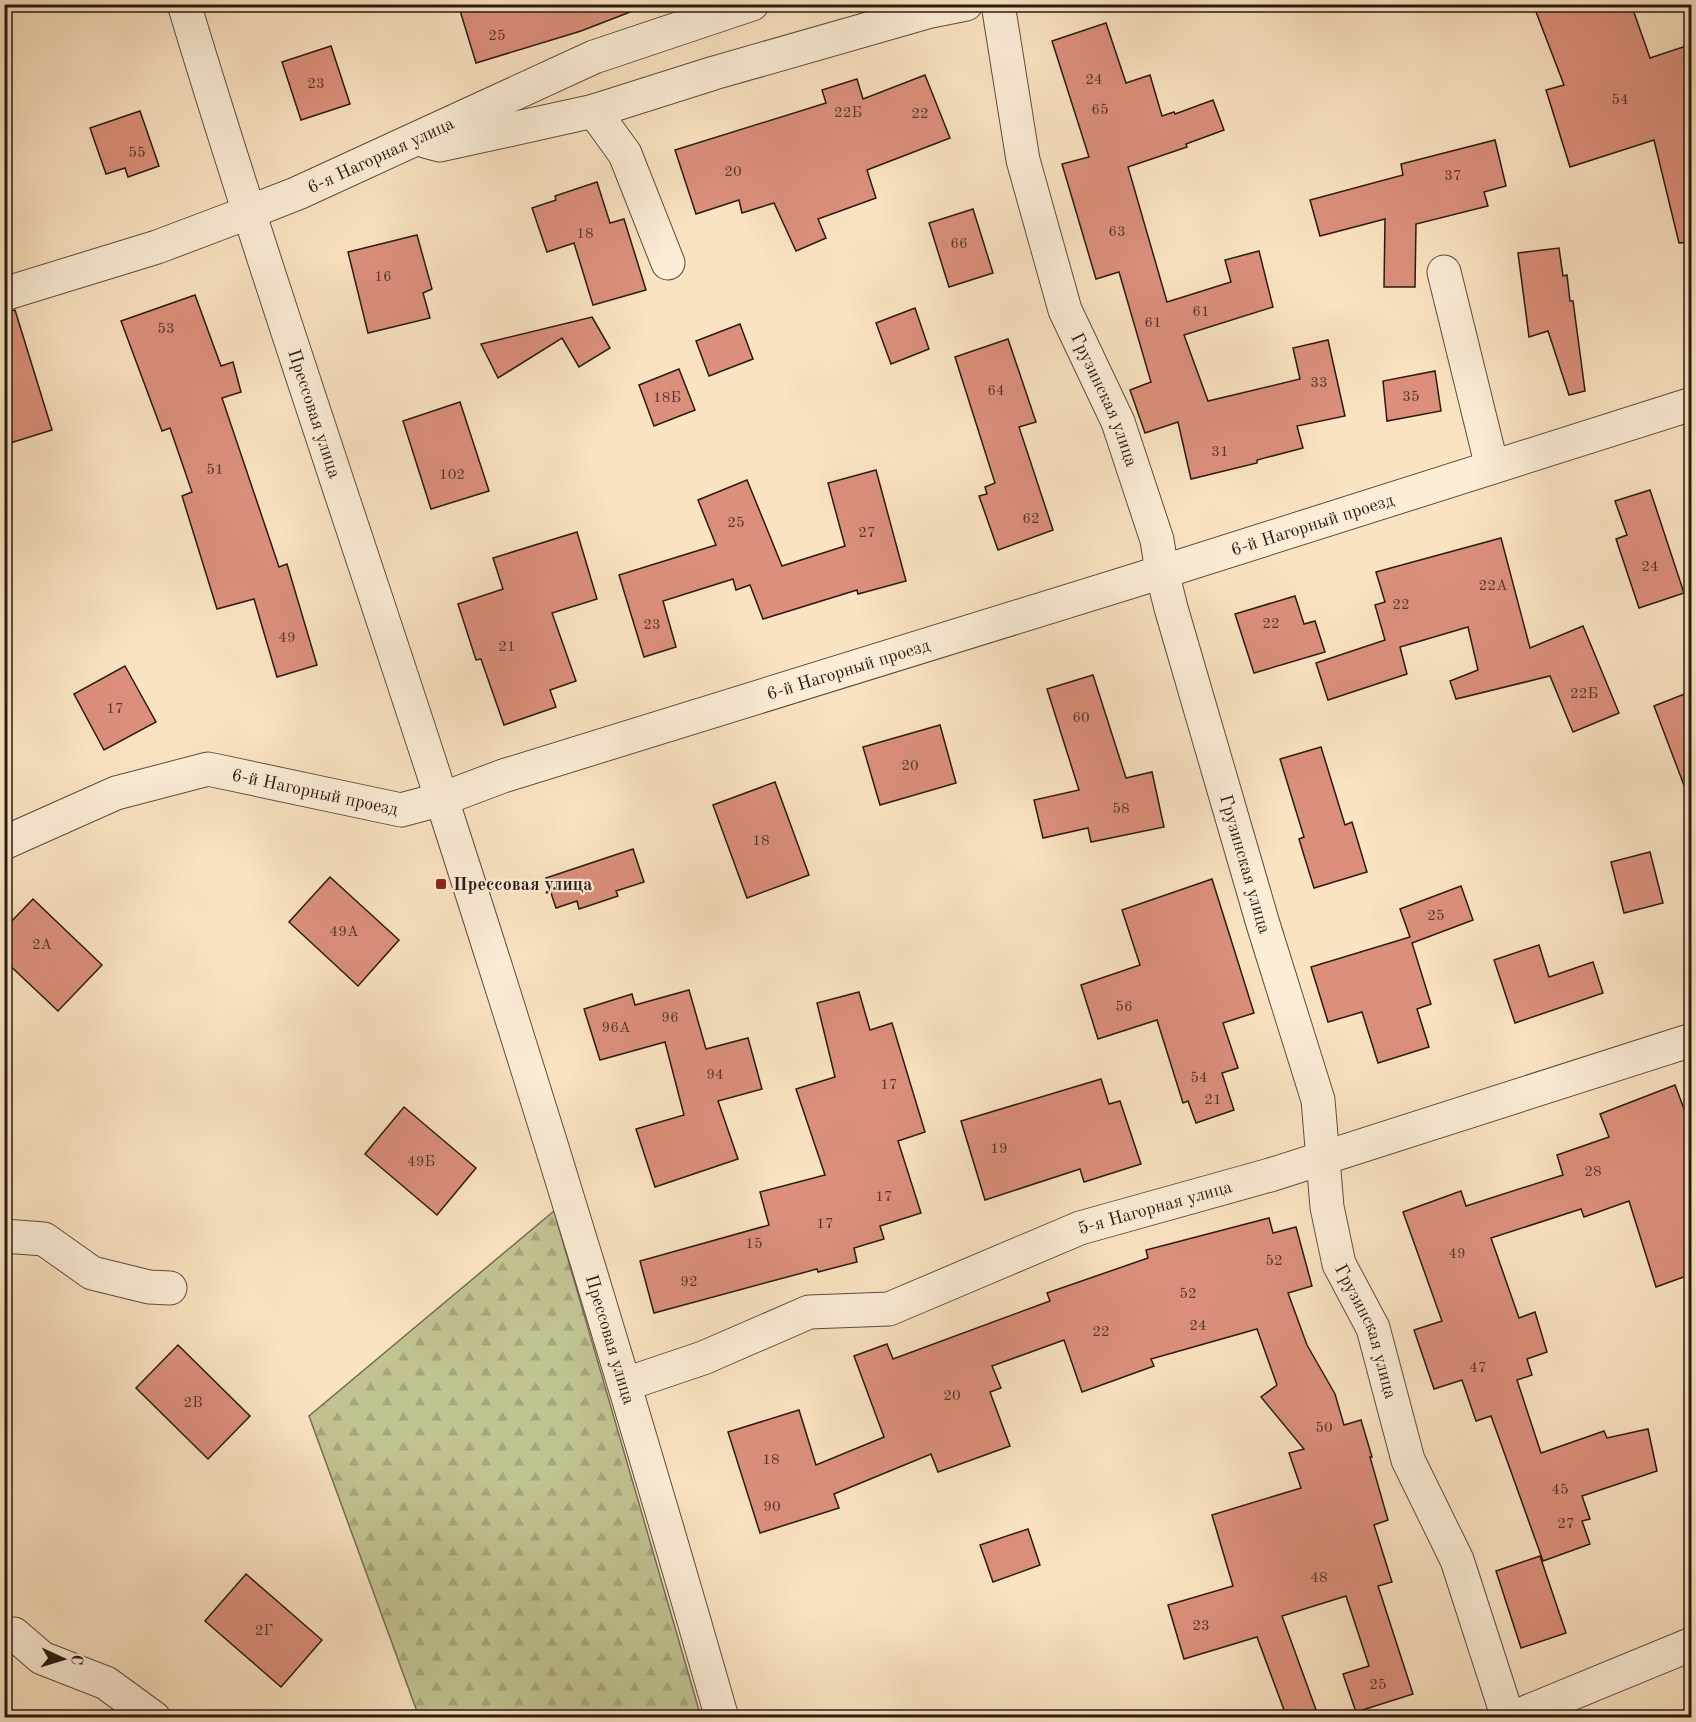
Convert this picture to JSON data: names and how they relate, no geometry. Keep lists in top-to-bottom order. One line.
{"streets":{"street":["6-я Нагорная улица","Грузинская улица","Прессовая улица","6-й Нагорный проезд","5-я Нагорная улица"]},"crossings":[["6-я Нагорная улица","Прессовая улица"],["Грузинская улица","6-й Нагорный проезд"],["Грузинская улица","5-я Нагорная улица"],["Прессовая улица","6-й Нагорный проезд"],["Прессовая улица","5-я Нагорная улица"]],"places":{"transit":["Прессовая улица"]},"house_numbers":["25","24","23","54","65","22Б","22","55","20","37","63","18","66","16","61","61","53","33","64","35","18Б","31","51","102","62","25","27","24","22А","22","22","23","49","21","22Б","17","60","20","58","18","25","49А","2А","56","96","96А","94","54","17","21","19","49Б","28","17","17","15","49","52","92","52","24","22","47","20","2В","50","18","45","90","27","48","23","2Г","25"],"north":"right"}
